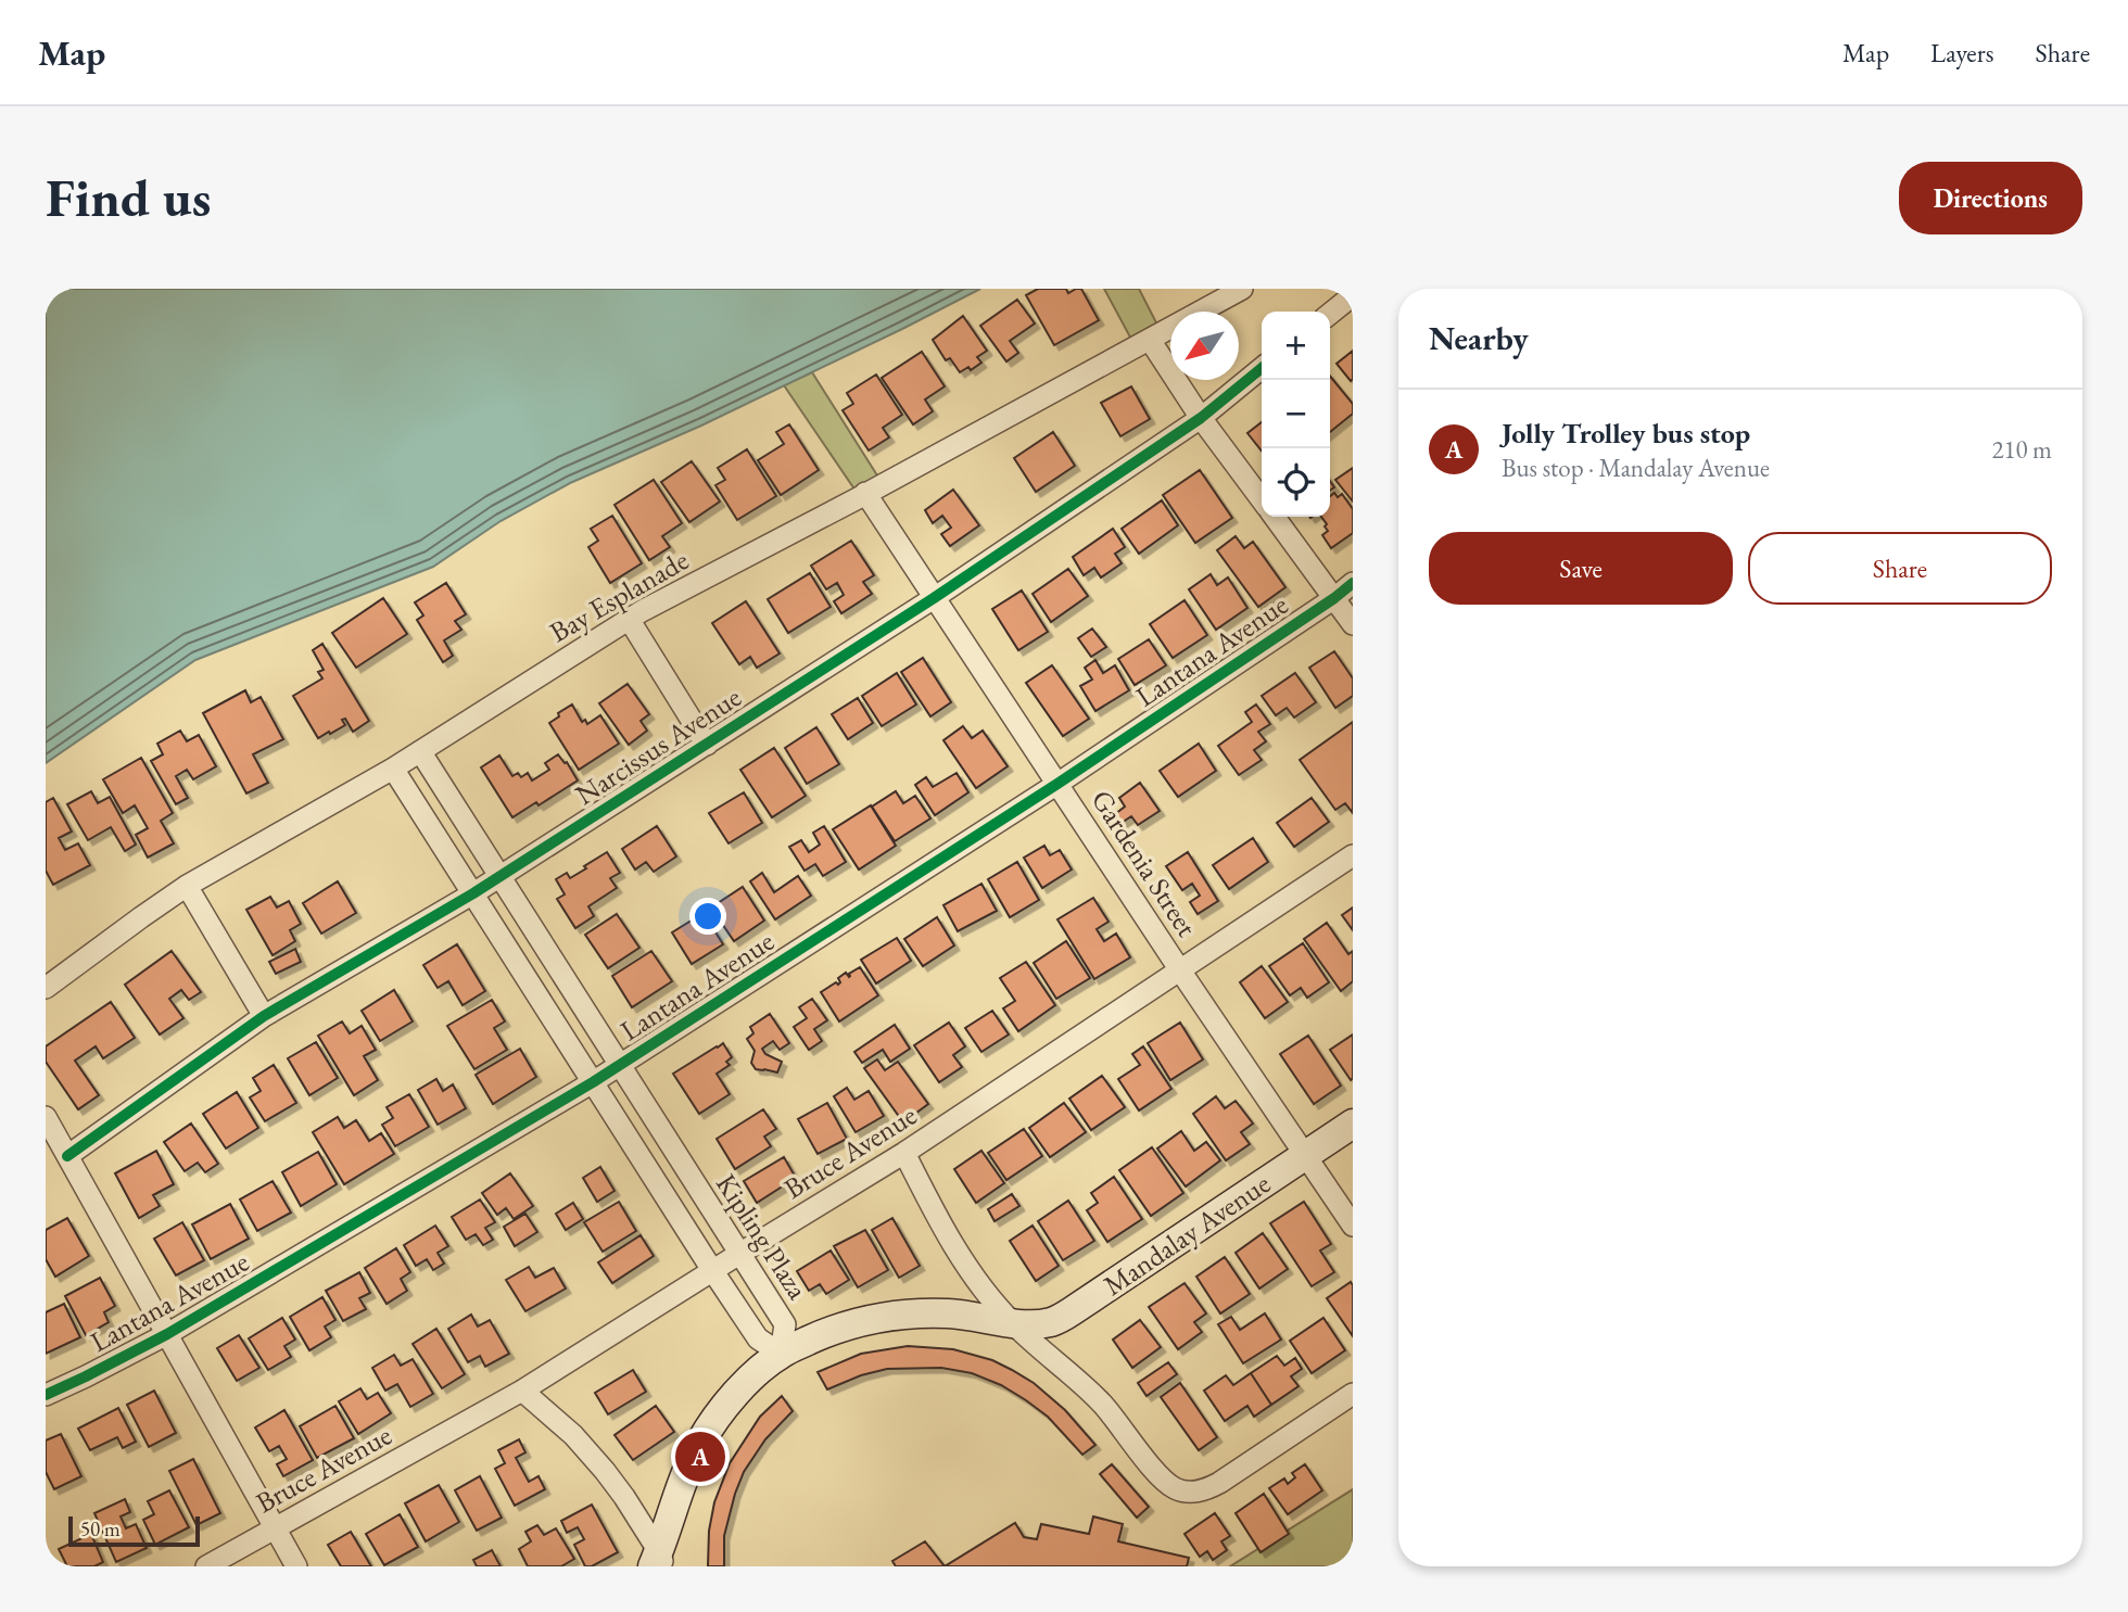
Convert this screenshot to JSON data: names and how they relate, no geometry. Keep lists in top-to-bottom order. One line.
{"streets":{"street":["Bay Esplanade","Lantana Avenue","Narcissus Avenue","Gardenia Street","Bruce Avenue","Mandalay Avenue","Kipling Plaza"]},"crossings":[["Bay Esplanade","Gardenia Street"],["Bay Esplanade","Kipling Plaza"],["Lantana Avenue","Gardenia Street"],["Lantana Avenue","Kipling Plaza"],["Narcissus Avenue","Gardenia Street"],["Narcissus Avenue","Kipling Plaza"],["Gardenia Street","Bruce Avenue"],["Gardenia Street","Mandalay Avenue"],["Bruce Avenue","Kipling Plaza"],["Mandalay Avenue","Kipling Plaza"]],"scale_bar":"50 m","north":"bottom left","page":{"header":"Map","nav":["Map","Layers","Share"],"buttons":["Directions",["Save","Share"]],"title":"Find us","heading":"Nearby","map_buttons":["+","−"],"list":[{"mark":"A","name":"Jolly Trolley bus stop","note":"Bus stop · Mandalay Avenue","value":"210 m"}],"pins":"A","scale":"50 m"}}
